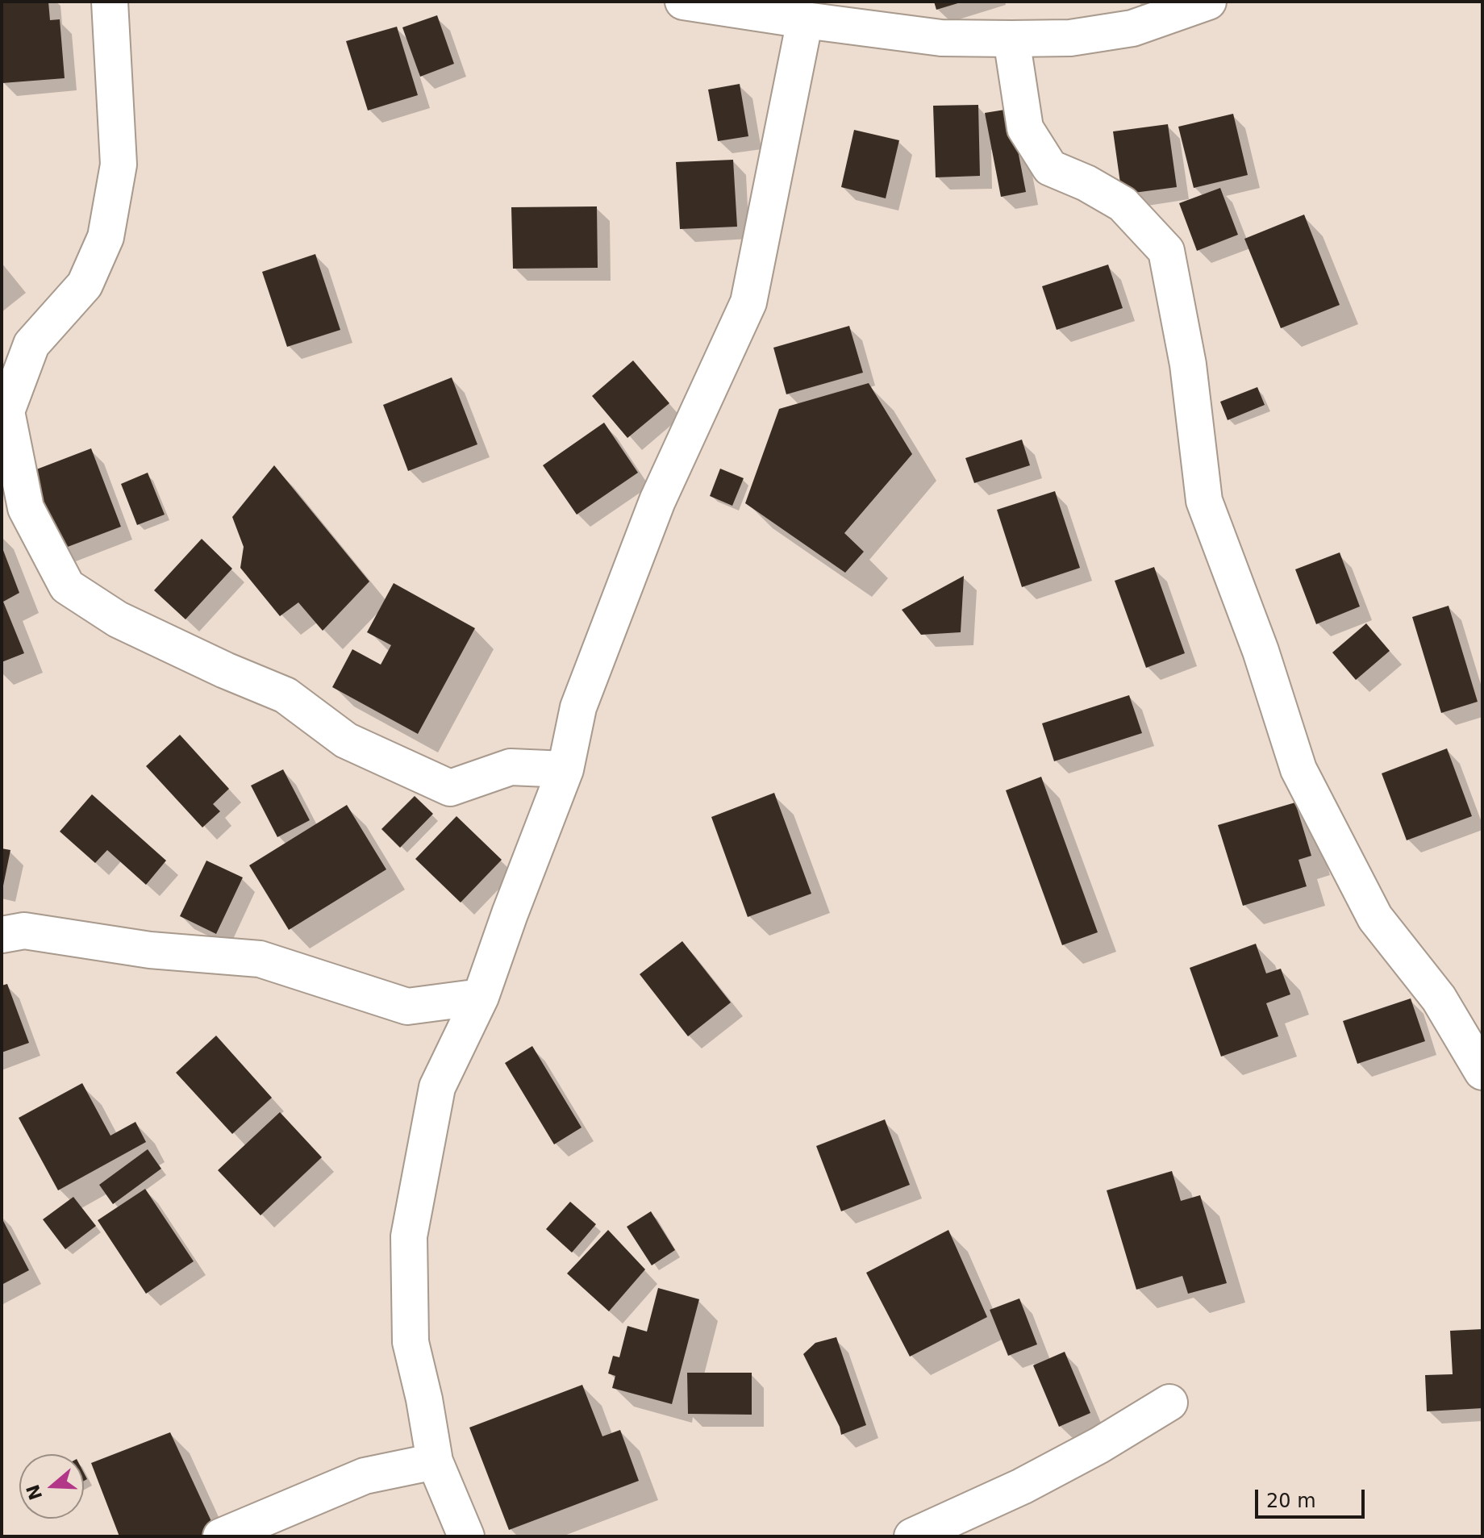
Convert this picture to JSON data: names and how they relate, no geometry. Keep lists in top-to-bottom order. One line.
{"scale_bar":"20 m","north":"left"}
